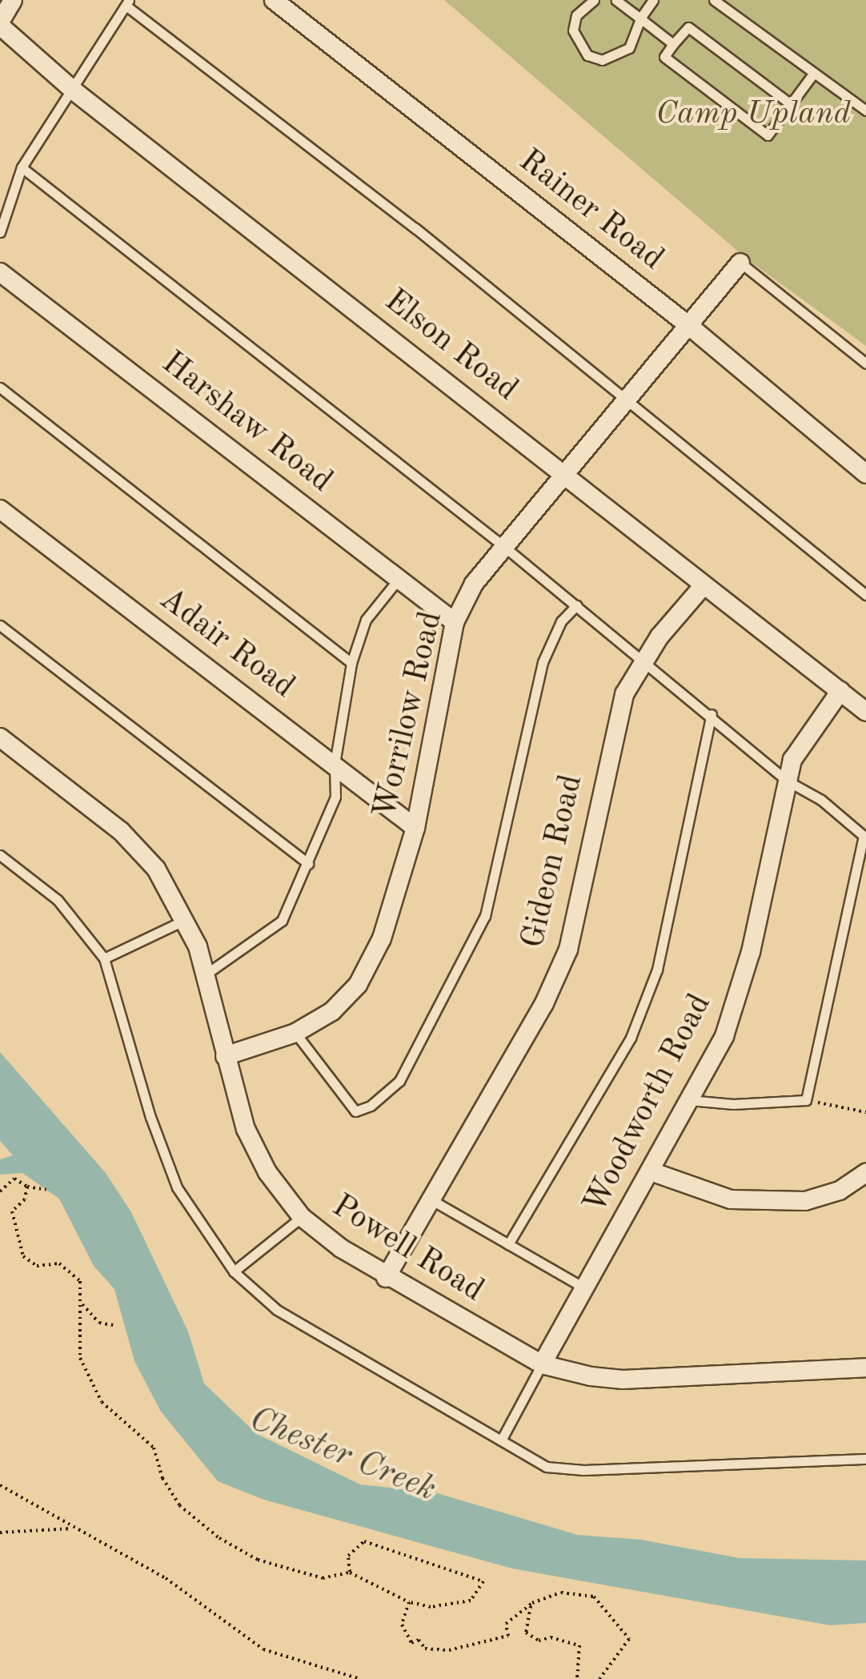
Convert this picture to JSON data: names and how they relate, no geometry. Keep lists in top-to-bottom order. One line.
{"streets":{"street":["Rainer Road","Elson Road","Harshaw Road","Adair Road","Worrilow Road","Gideon Road","Woodworth Road","Powell Road"]},"crossings":[["Rainer Road","Worrilow Road"],["Elson Road","Worrilow Road"],["Elson Road","Gideon Road"],["Elson Road","Woodworth Road"],["Harshaw Road","Worrilow Road"],["Adair Road","Worrilow Road"],["Worrilow Road","Powell Road"],["Gideon Road","Powell Road"],["Woodworth Road","Powell Road"]],"water":["Chester Creek"],"parks":["Camp Upland"]}
